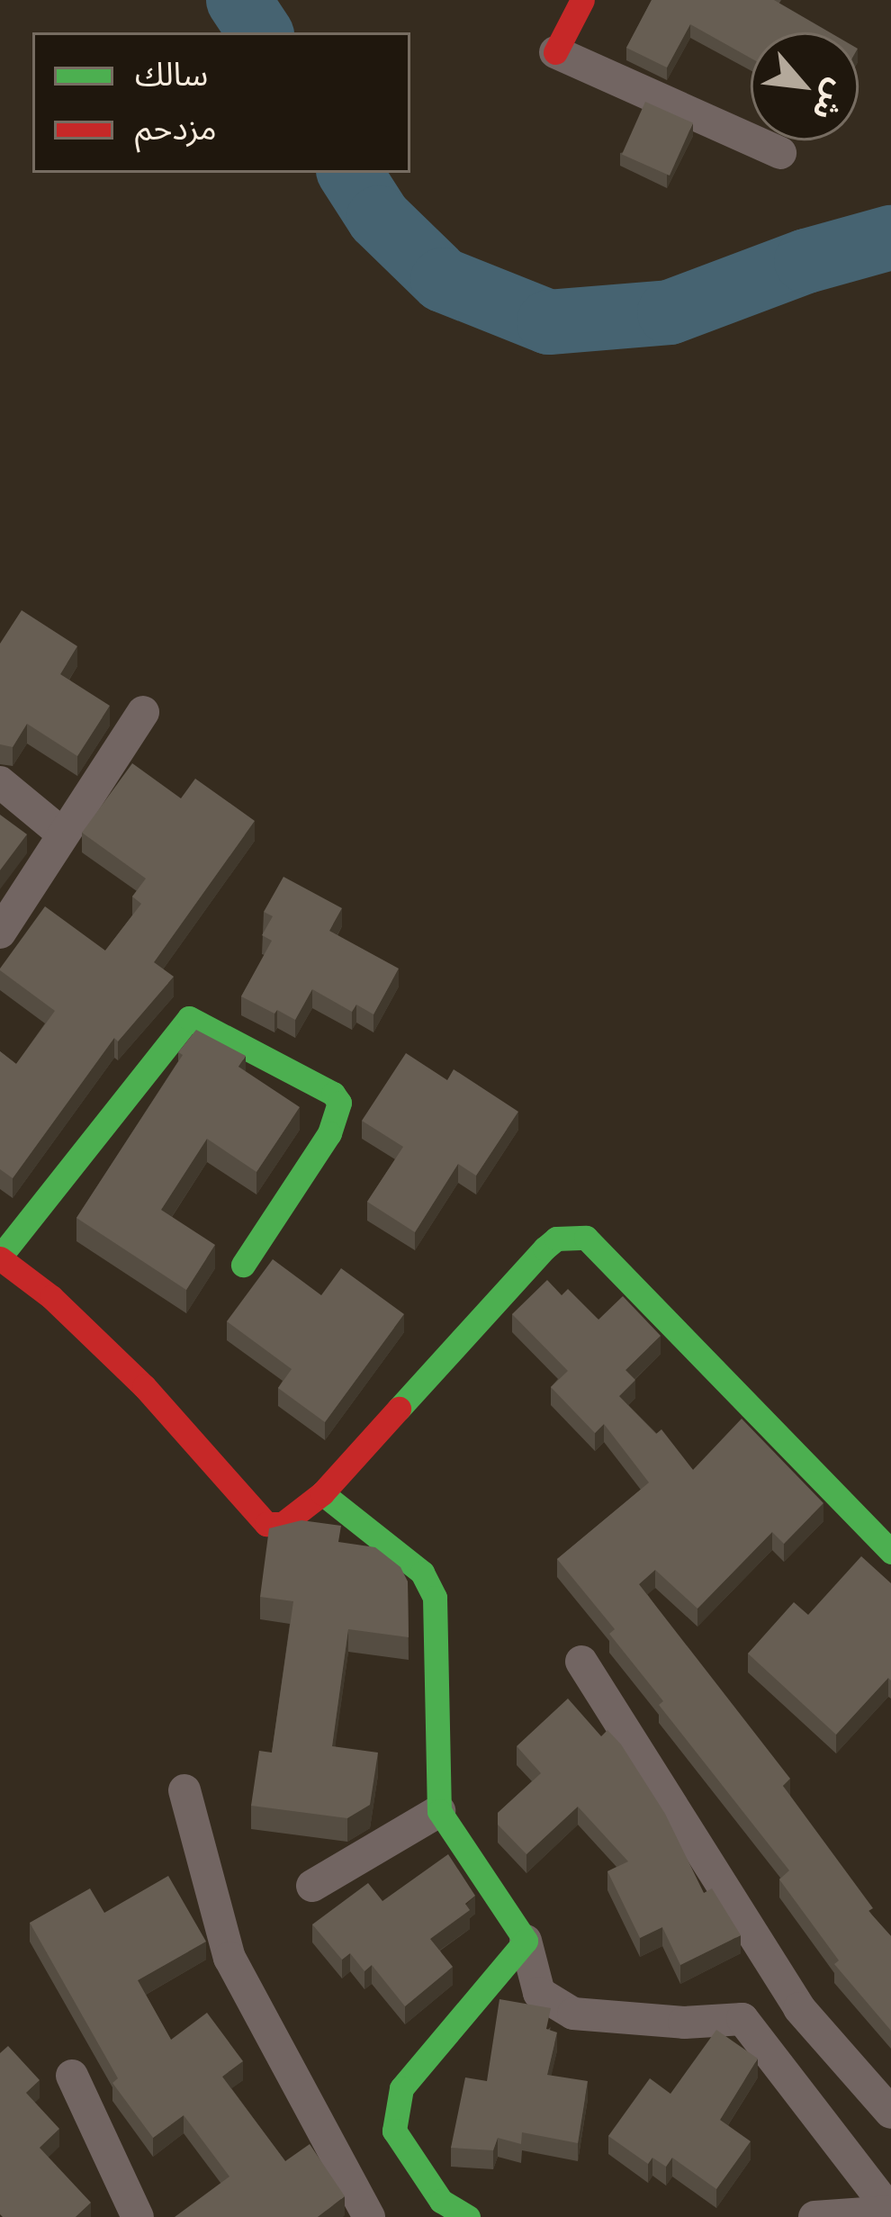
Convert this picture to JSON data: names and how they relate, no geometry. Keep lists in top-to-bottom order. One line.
{"legend":["سالك","مزدحم"],"north":"bottom right"}
